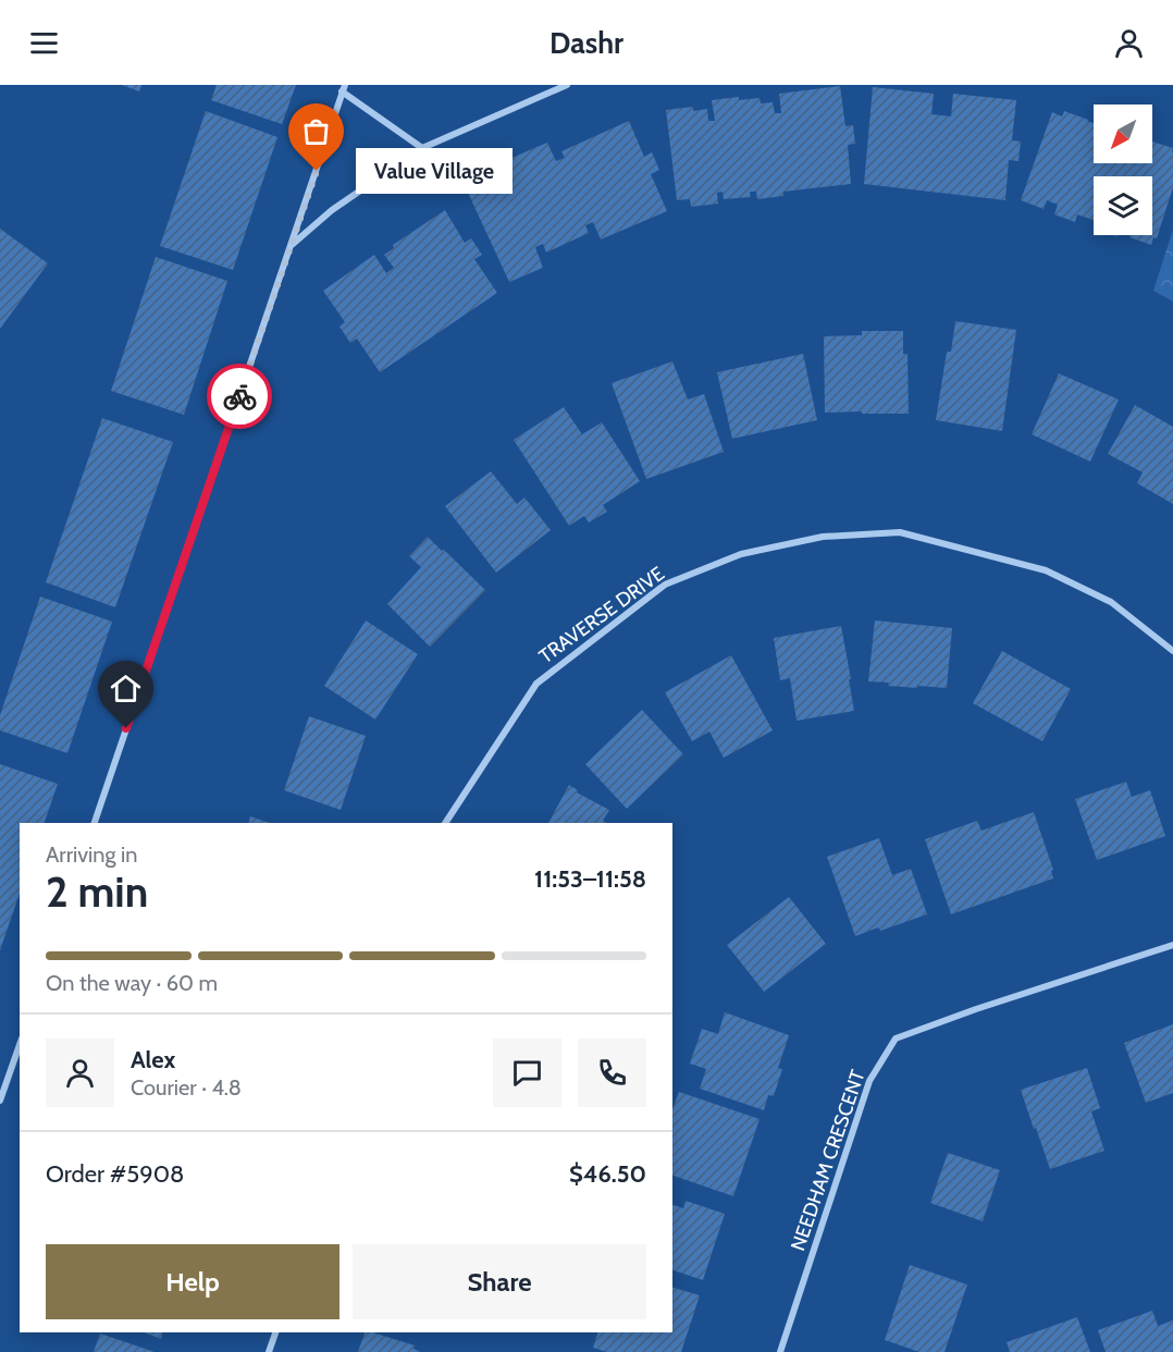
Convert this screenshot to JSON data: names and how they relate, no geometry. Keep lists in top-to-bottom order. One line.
{"streets":{"street":["TRAVERSE DRIVE","NEEDHAM CRESCENT"]},"places":["Value Village"],"north":"bottom left","page":{"header":"Dashr","bubble":"Value Village","heading":["2 min","Arriving in","11:53–11:58"],"panel":["Alex","Courier · 4.8","Order #5908","$46.50"],"bar":"On the way · 60 m","buttons":["Help","Share"]}}
